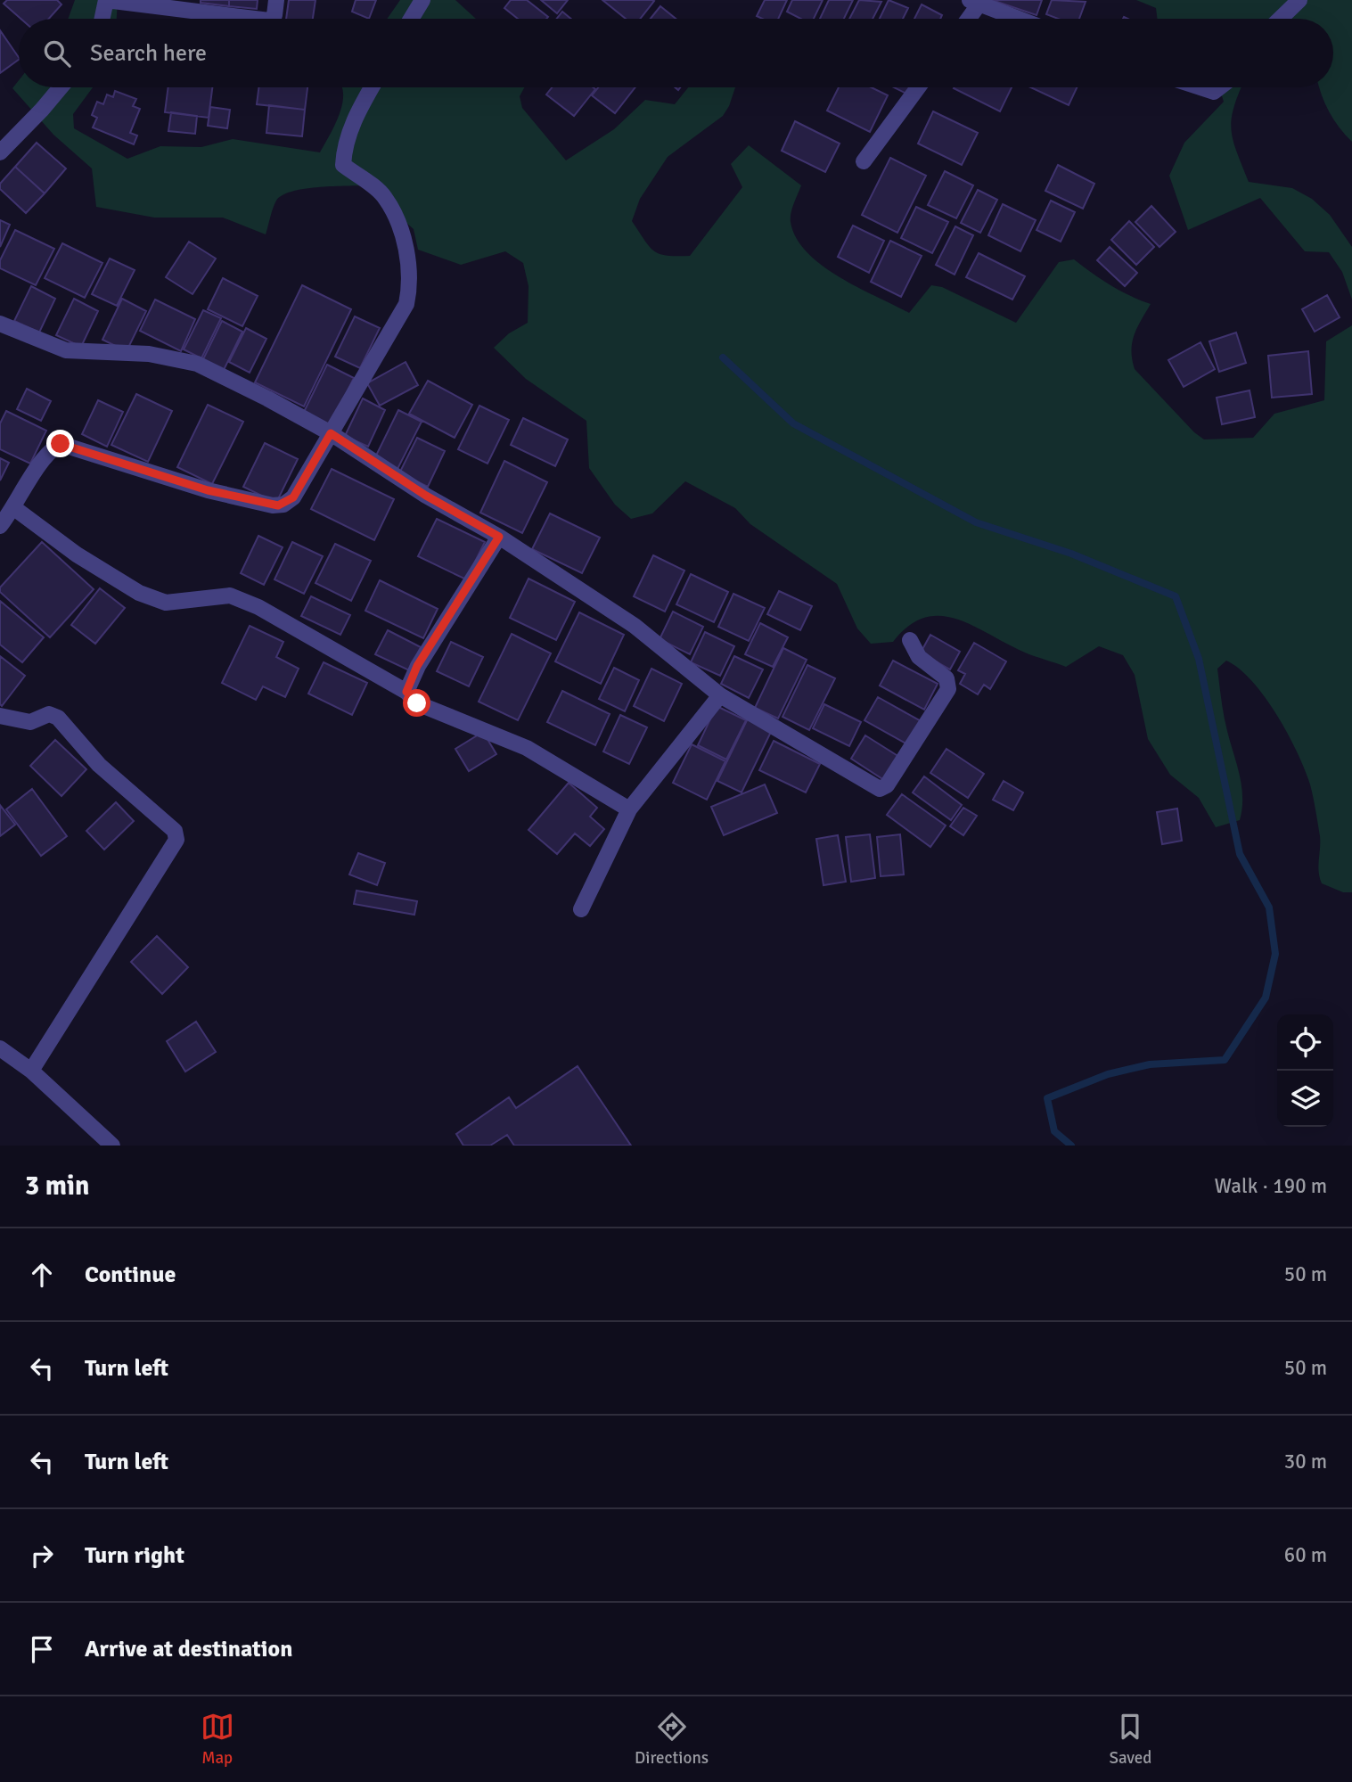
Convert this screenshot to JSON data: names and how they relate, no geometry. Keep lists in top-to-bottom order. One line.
{"page":{"search":"Search here","heading":["3 min","Walk · 190 m"],"list":[["Continue","50 m"],["Turn left","50 m"],["Turn left","30 m"],["Turn right","60 m"],"Arrive at destination"],"nav":["Map","Directions","Saved"]}}
